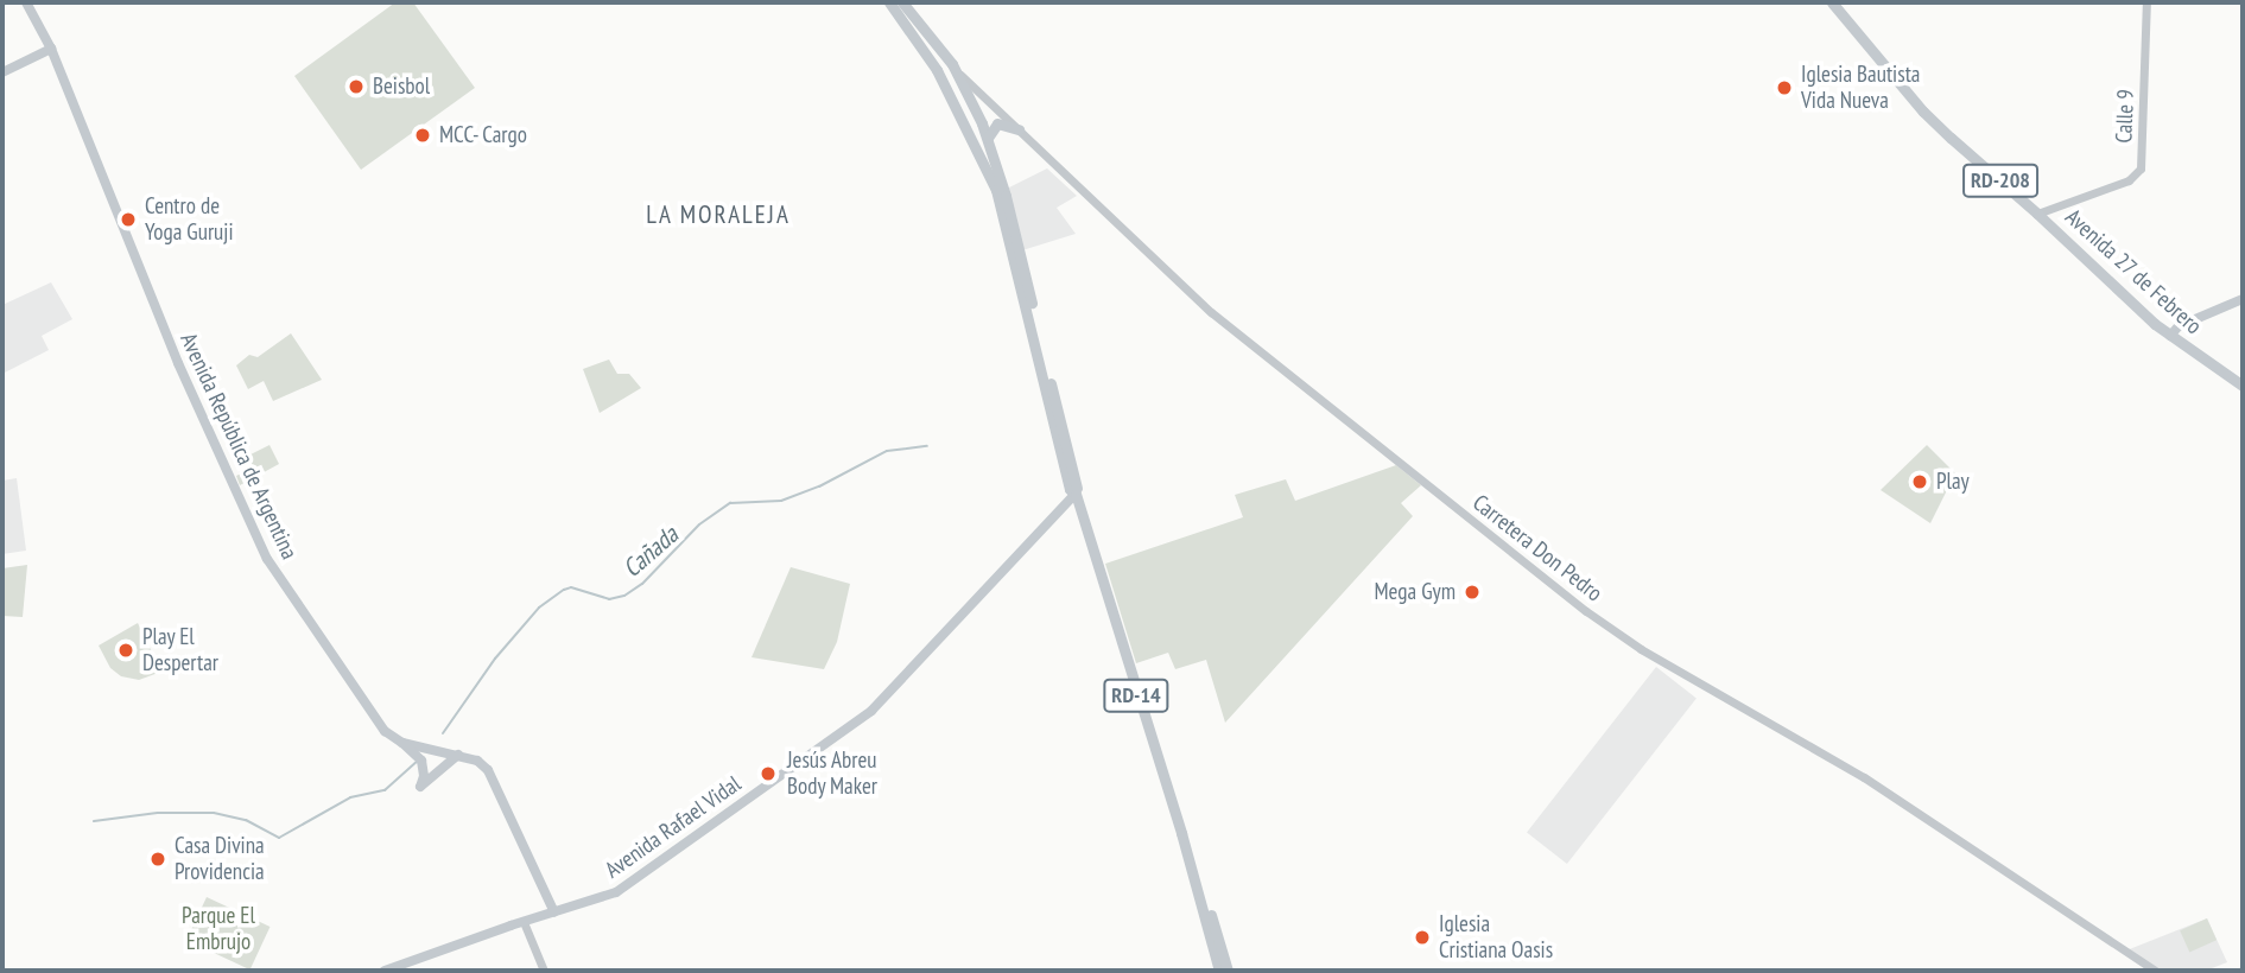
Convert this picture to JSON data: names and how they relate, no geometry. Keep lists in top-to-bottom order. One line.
{"streets":{"main road":["RD-208","Avenida 27 de Febrero","Avenida República de Argentina","RD-14","Avenida Rafael Vidal"],"street":["Calle 9","Carretera Don Pedro"]},"crossings":[["Calle 9","Avenida 27 de Febrero"],["Carretera Don Pedro","RD-14"],["RD-14","Avenida Rafael Vidal"]],"districts":["LA MORALEJA"],"water":["Cañada"],"parks":["Parque El Embrujo"],"places":["Beisbol","Iglesia Bautista Vida Nueva","MCC- Cargo","Centro de Yoga Guruji","Play","Mega Gym","Play El Despertar","Jesús Abreu Body Maker","Casa Divina Providencia","Iglesia Cristiana Oasis"]}
